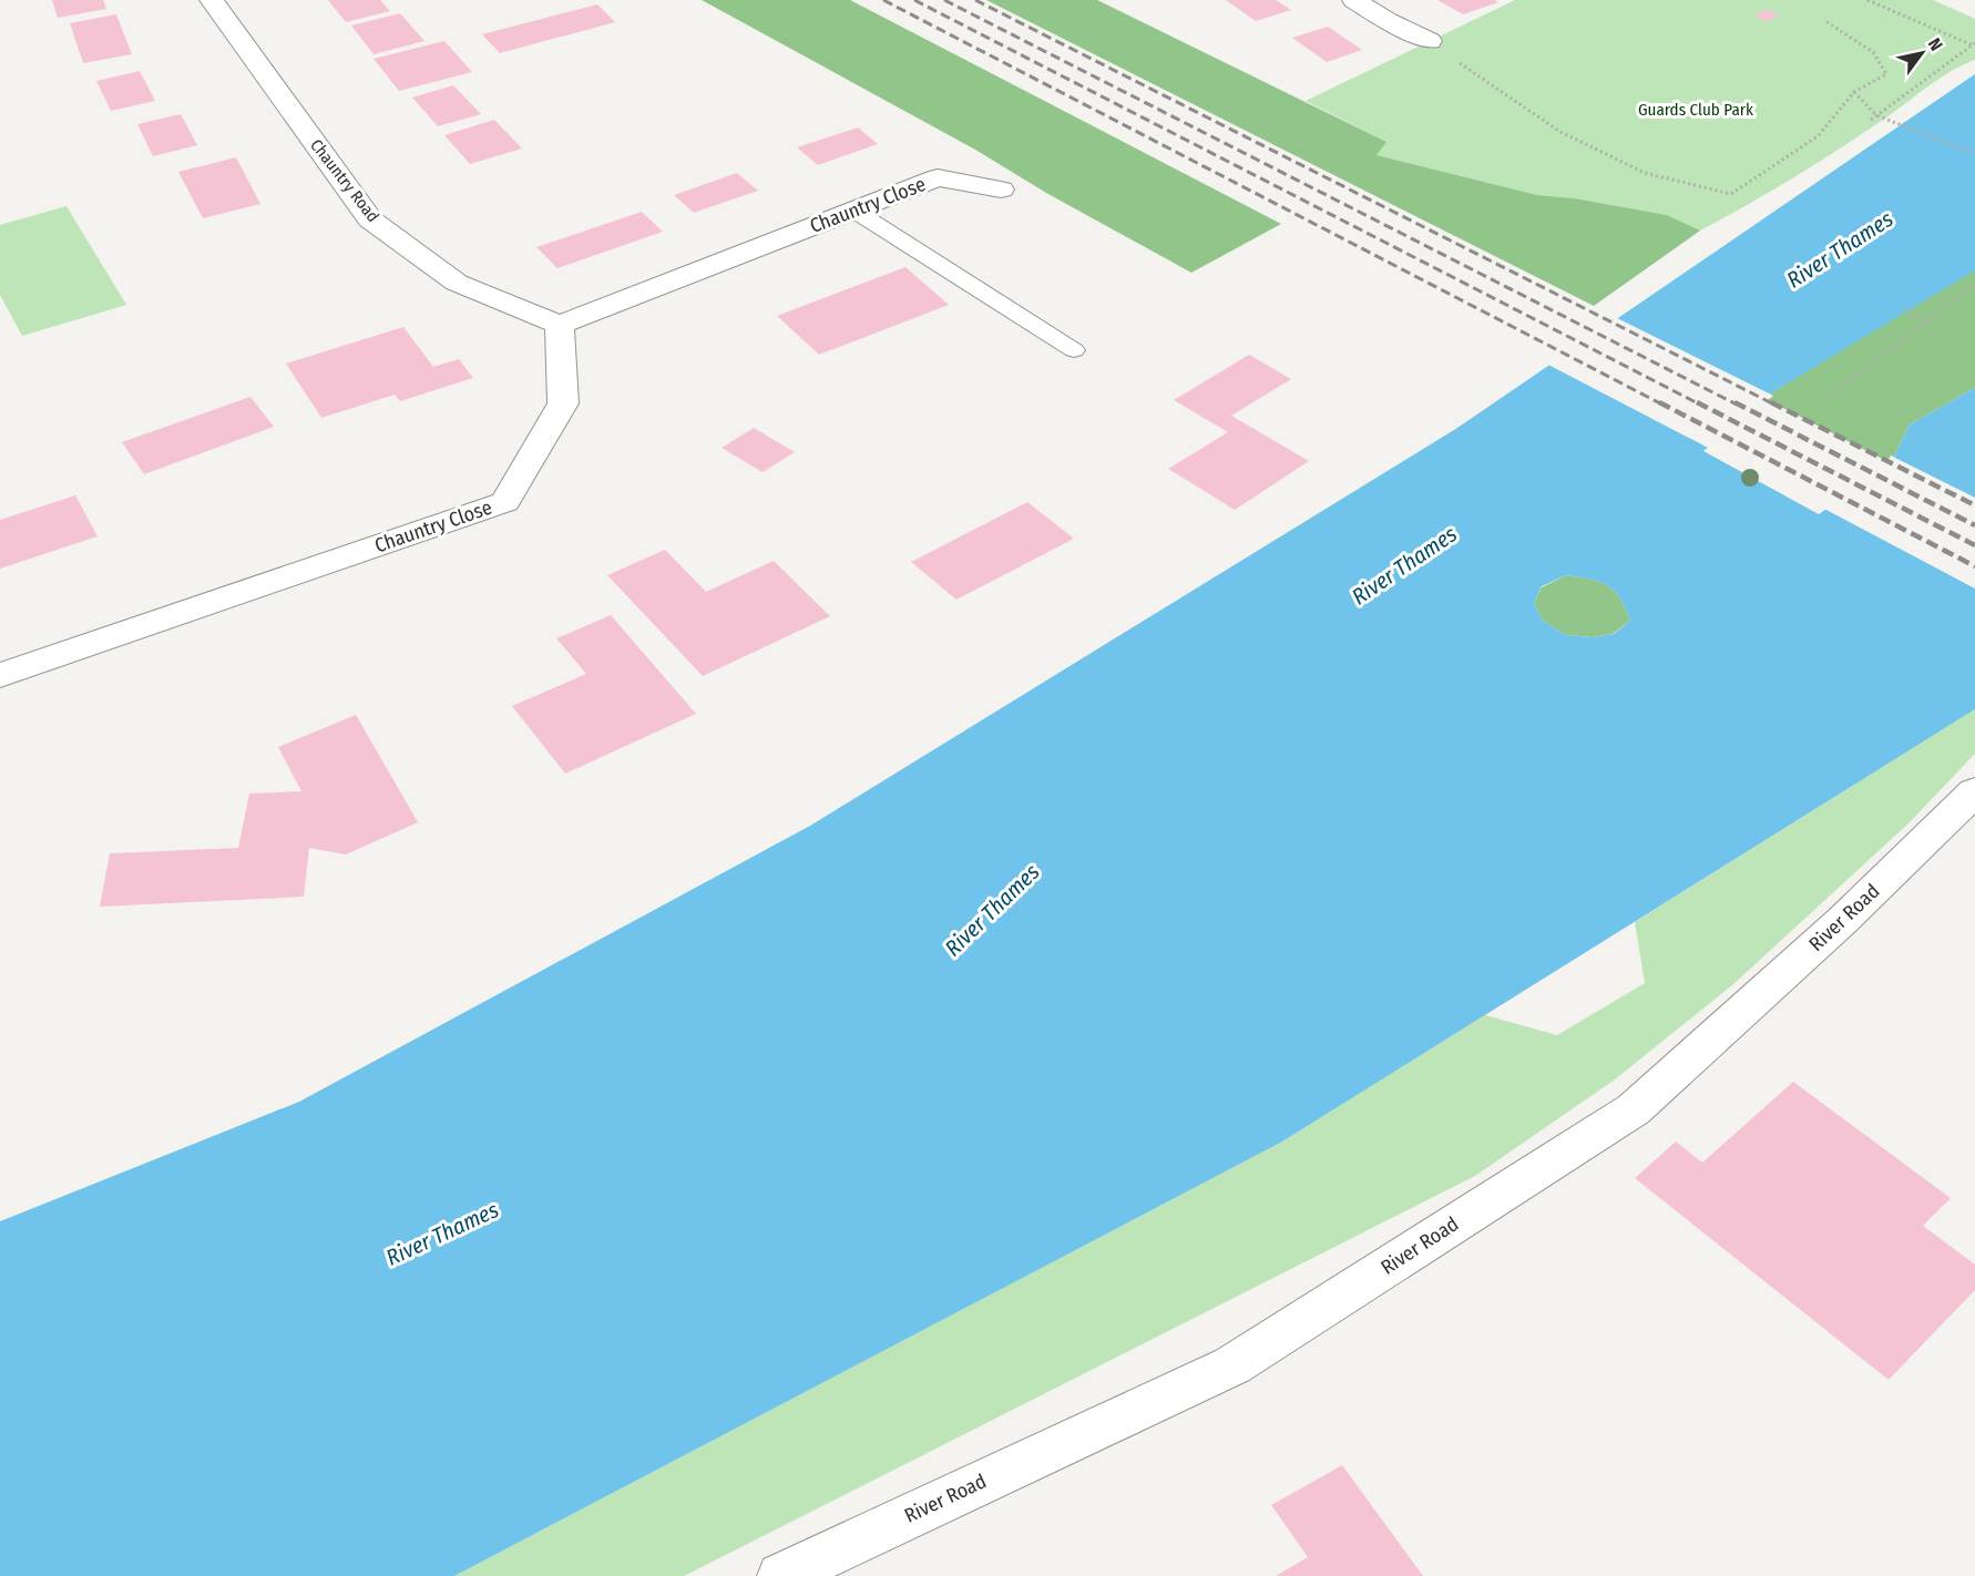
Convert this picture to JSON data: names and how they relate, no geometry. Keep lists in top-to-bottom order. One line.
{"streets":{"street":["Chauntry Road","Chauntry Close","River Road"]},"crossings":[["Chauntry Road","Chauntry Close"]],"water":["River Thames"],"parks":["Guards Club Park"],"north":"top right"}
